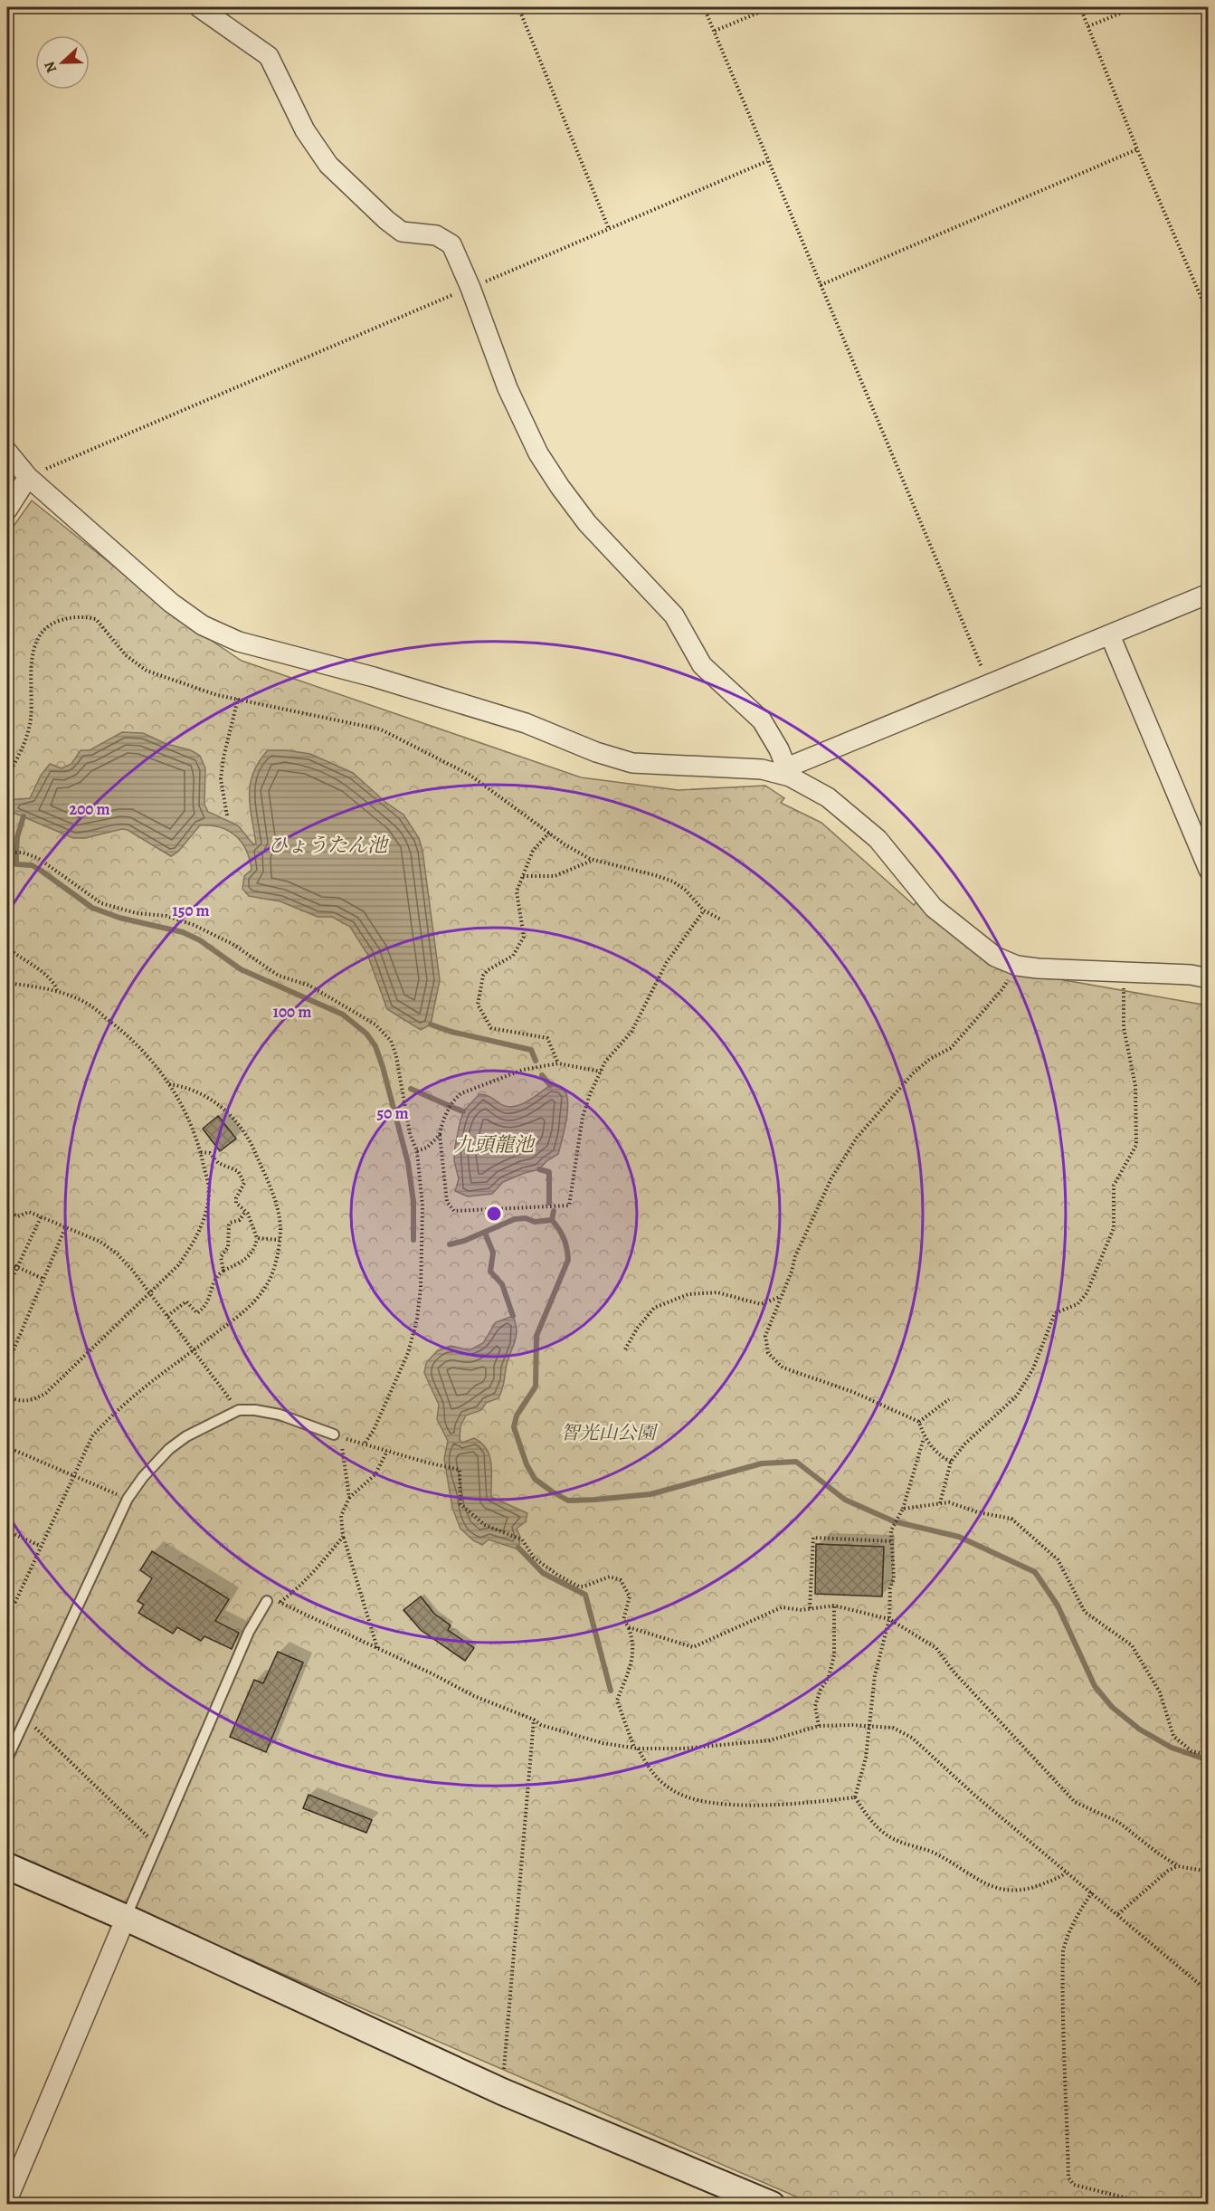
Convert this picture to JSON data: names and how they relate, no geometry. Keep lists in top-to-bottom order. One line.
{"water":["ひょうたん池","九頭龍池"],"parks":["智光山公園"],"north":"left","rings":["200 m","150 m","100 m","50 m"]}
